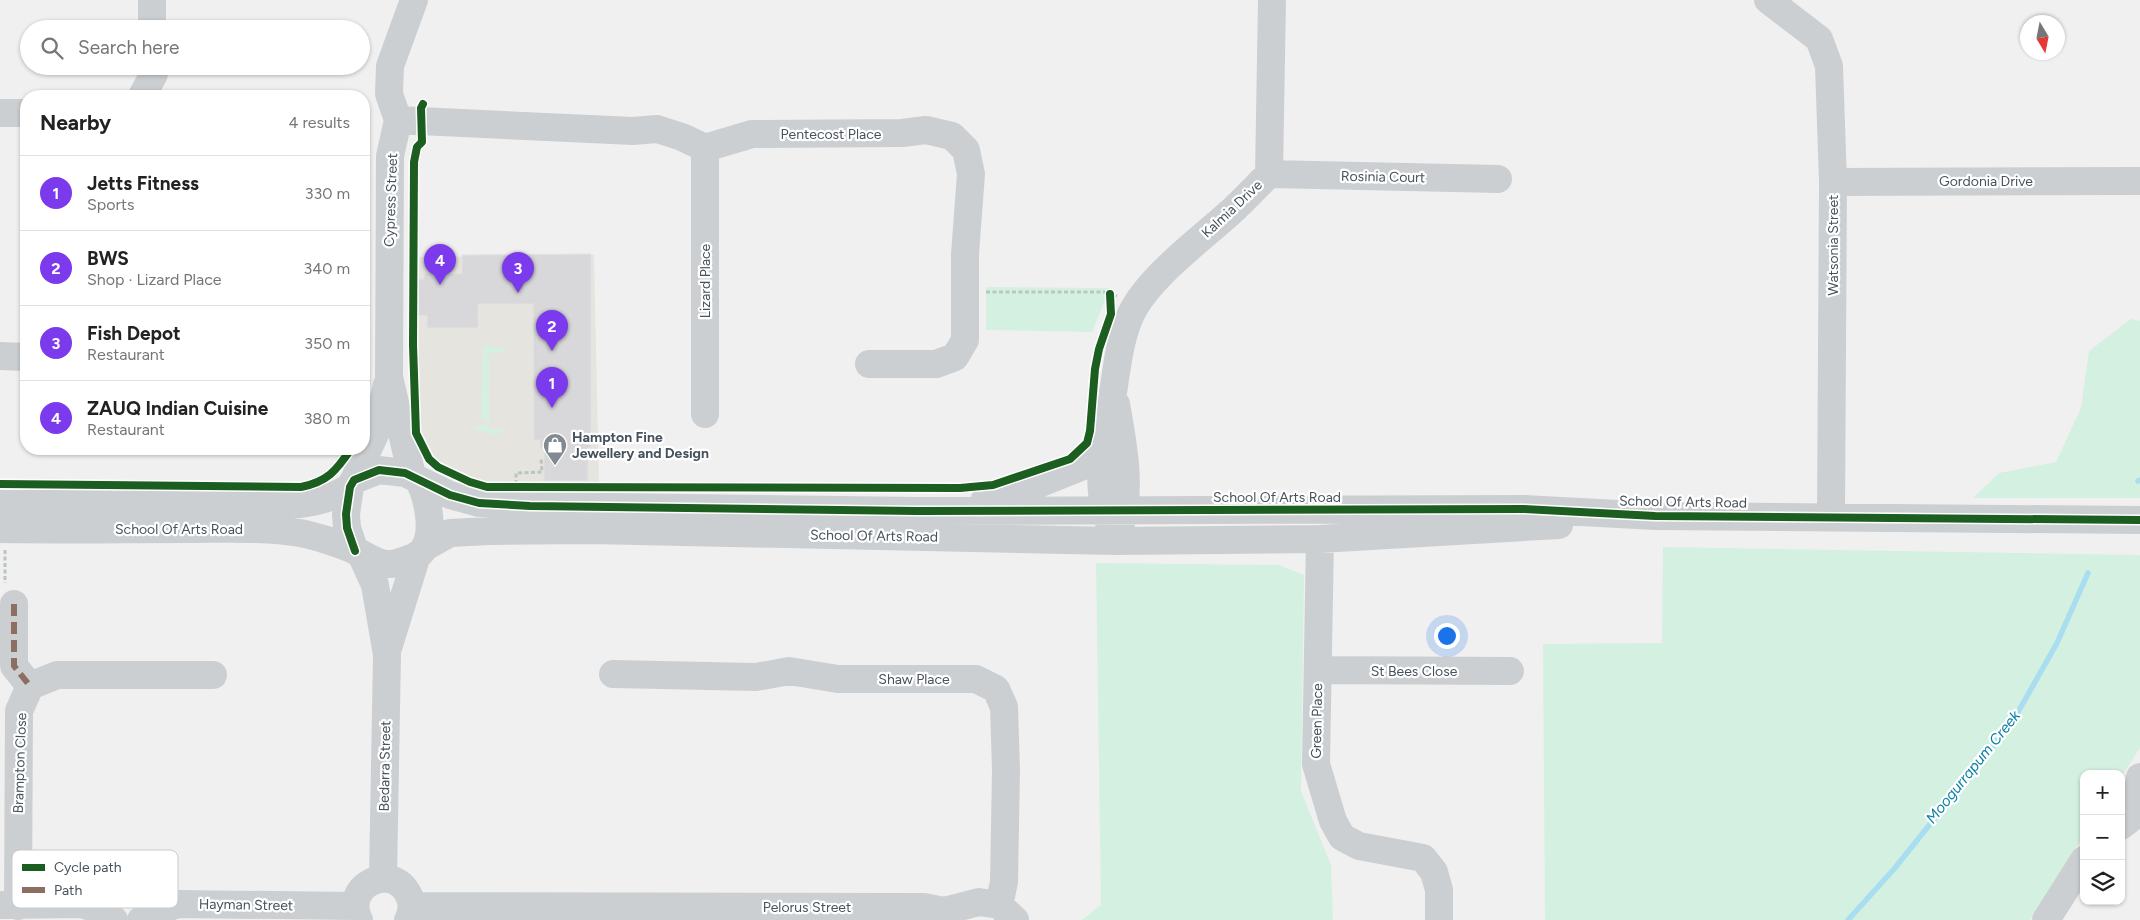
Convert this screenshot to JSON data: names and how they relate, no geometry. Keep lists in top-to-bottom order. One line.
{"streets":{"street":["Pentecost Place","Rosinia Court","Gordonia Drive","Cypress Street","Kalmia Drive","Watsonia Street","Lizard Place","School Of Arts Road","St Bees Close","Shaw Place","Green Place","Brampton Close","Bedarra Street","Hayman Street","Pelorus Street"]},"crossings":[["Pentecost Place","Lizard Place"],["Rosinia Court","Kalmia Drive"],["Gordonia Drive","Watsonia Street"],["Cypress Street","School Of Arts Road"],["Cypress Street","Bedarra Street"],["Kalmia Drive","School Of Arts Road"],["Watsonia Street","School Of Arts Road"],["School Of Arts Road","Green Place"],["School Of Arts Road","Bedarra Street"],["St Bees Close","Green Place"],["Shaw Place","Pelorus Street"]],"water":["Moogurrapum Creek"],"places":{"shop":["Hampton Fine Jewellery and Design"]},"legend":["Cycle path","Path"],"north":"bottom","page":{"search":"Search here","heading":["Nearby","4 results"],"list":[{"mark":"1","name":"Jetts Fitness","note":"Sports","value":"330 m"},{"mark":"2","name":"BWS","note":"Shop · Lizard Place","value":"340 m"},{"mark":"3","name":"Fish Depot","note":"Restaurant","value":"350 m"},{"mark":"4","name":"ZAUQ Indian Cuisine","note":"Restaurant","value":"380 m"}],"pins":["4","3","2","1"],"map_buttons":["+","−"]}}
